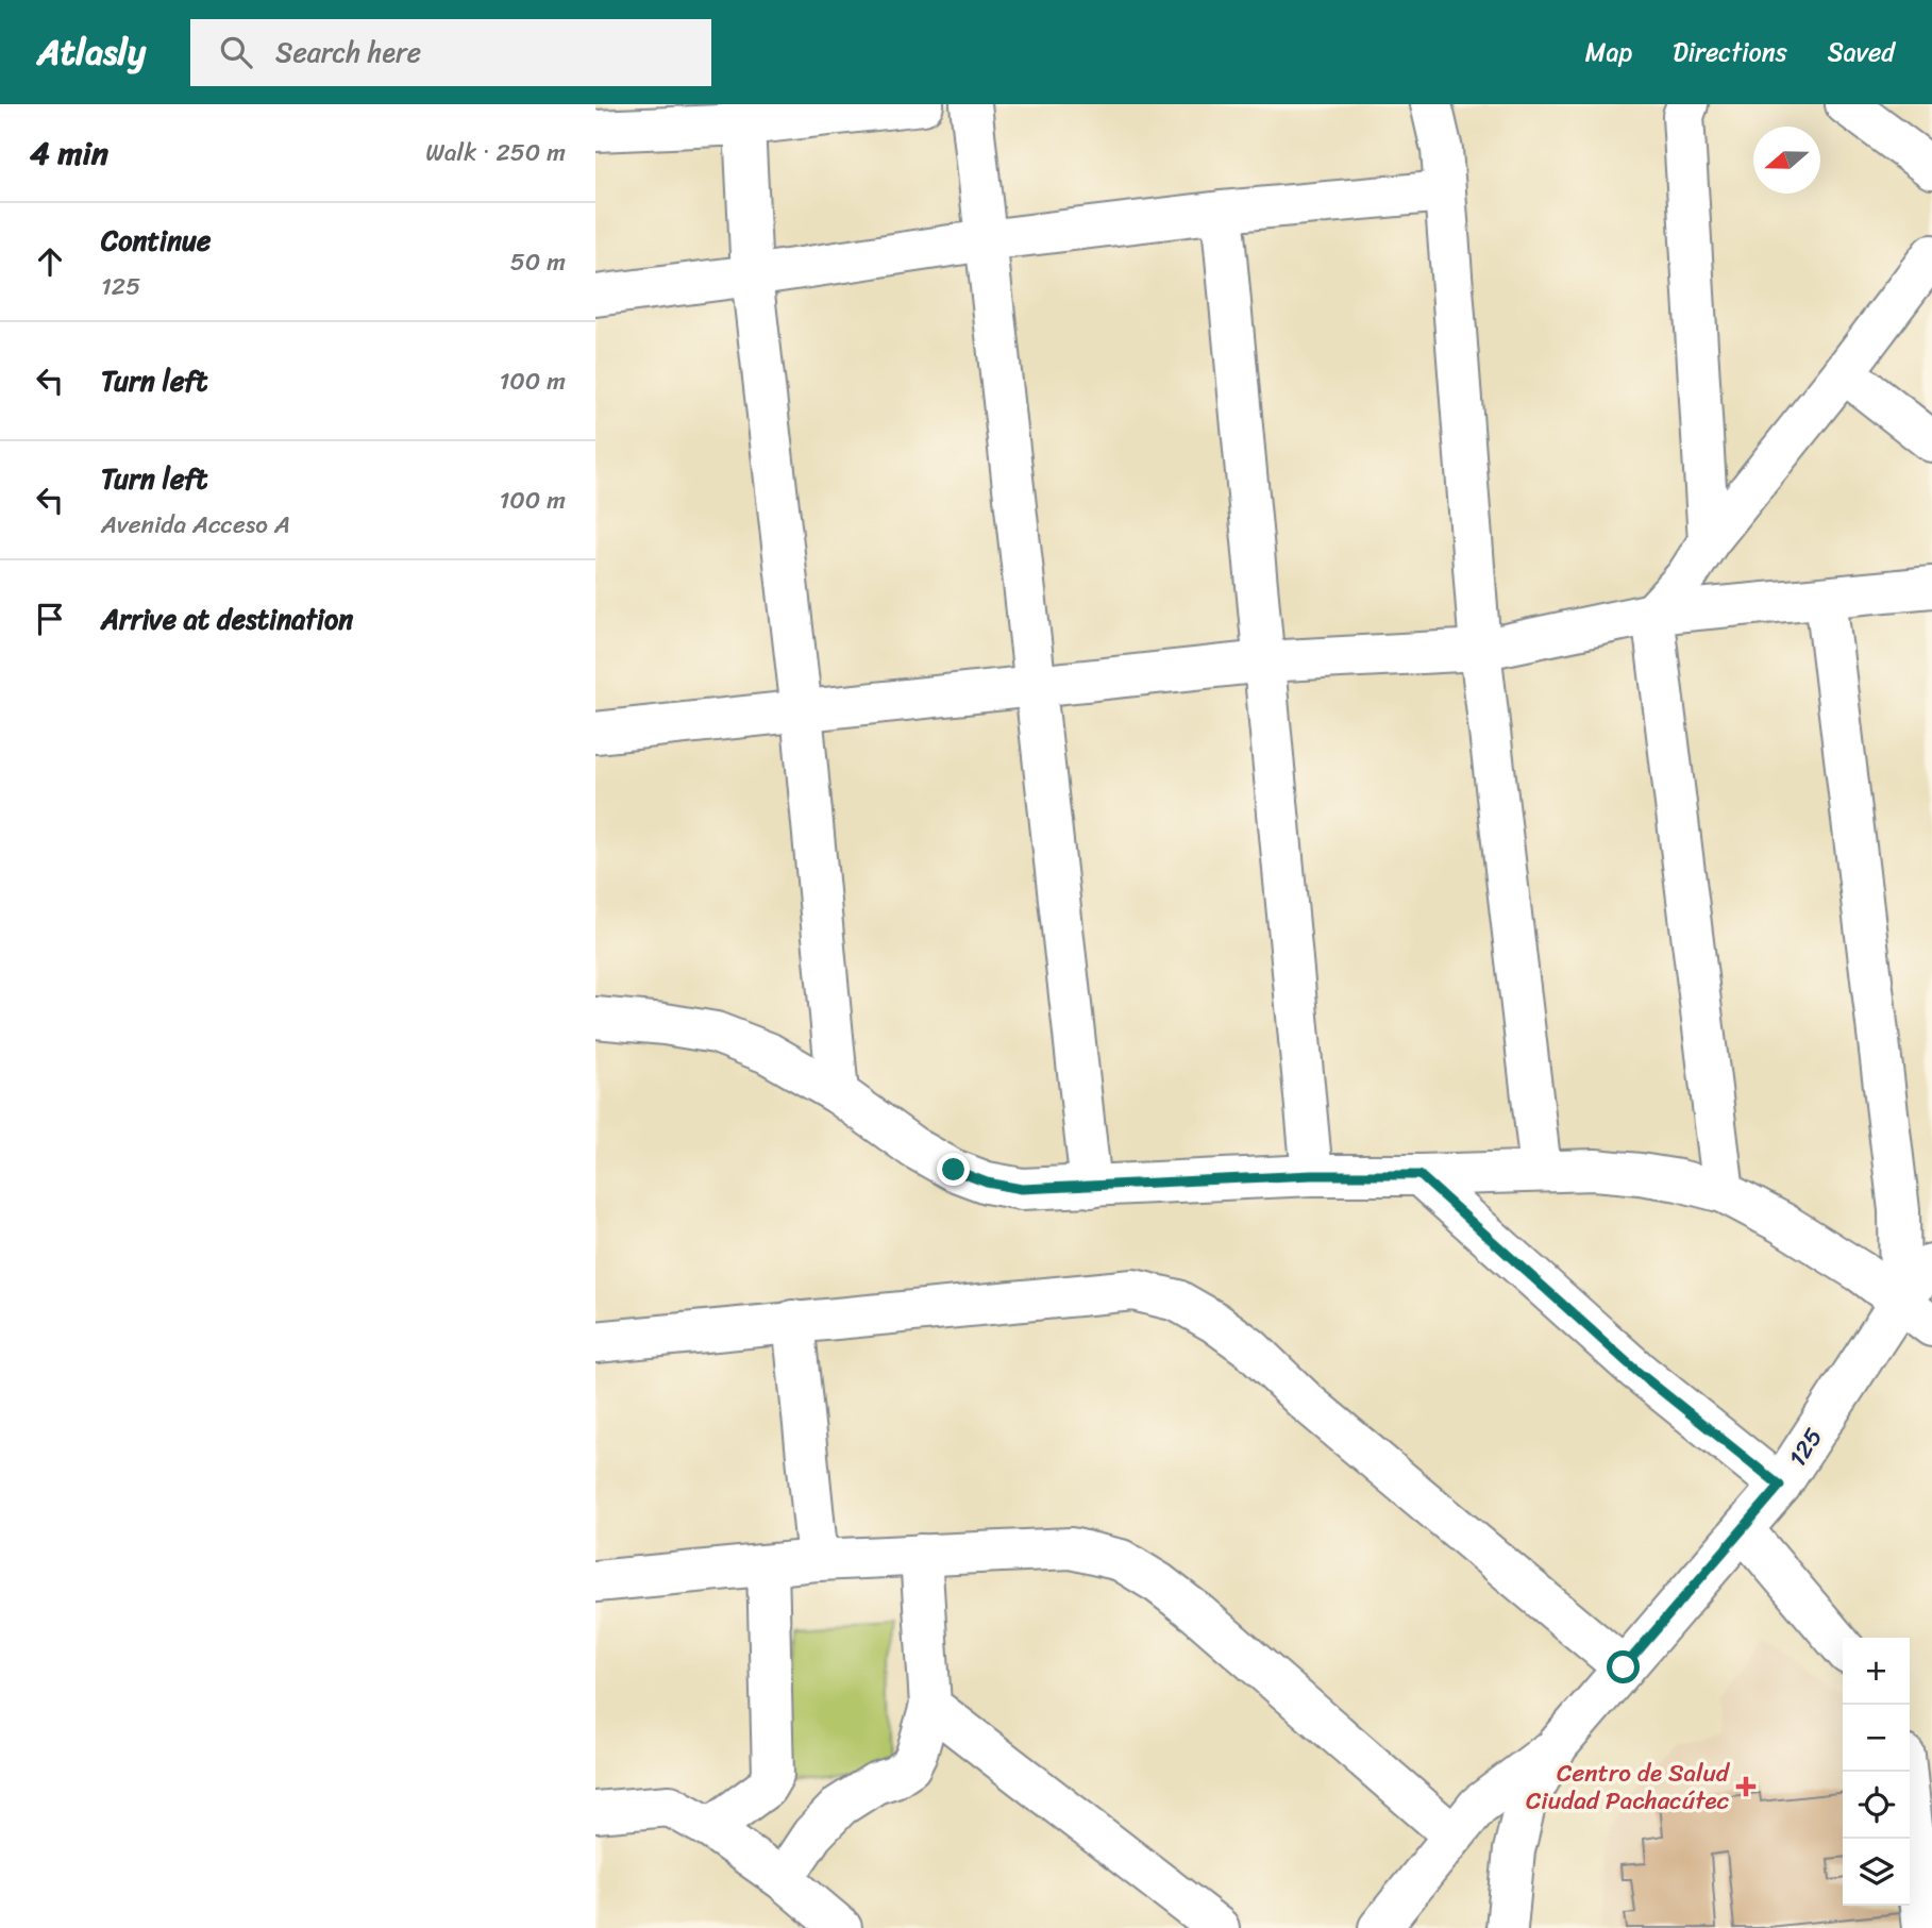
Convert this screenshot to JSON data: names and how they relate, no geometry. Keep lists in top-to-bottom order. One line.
{"streets":{"street":["125"]},"places":{"health":["Centro de Salud Ciudad Pachacútec"]},"north":"left","page":{"header":"Atlasly","search":"Search here","nav":["Map","Directions","Saved"],"heading":["4 min","Walk · 250 m"],"list":[["Continue","125","50 m"],["Turn left","100 m"],["Turn left","Avenida Acceso A","100 m"],"Arrive at destination"],"map_buttons":["+","−"]}}
